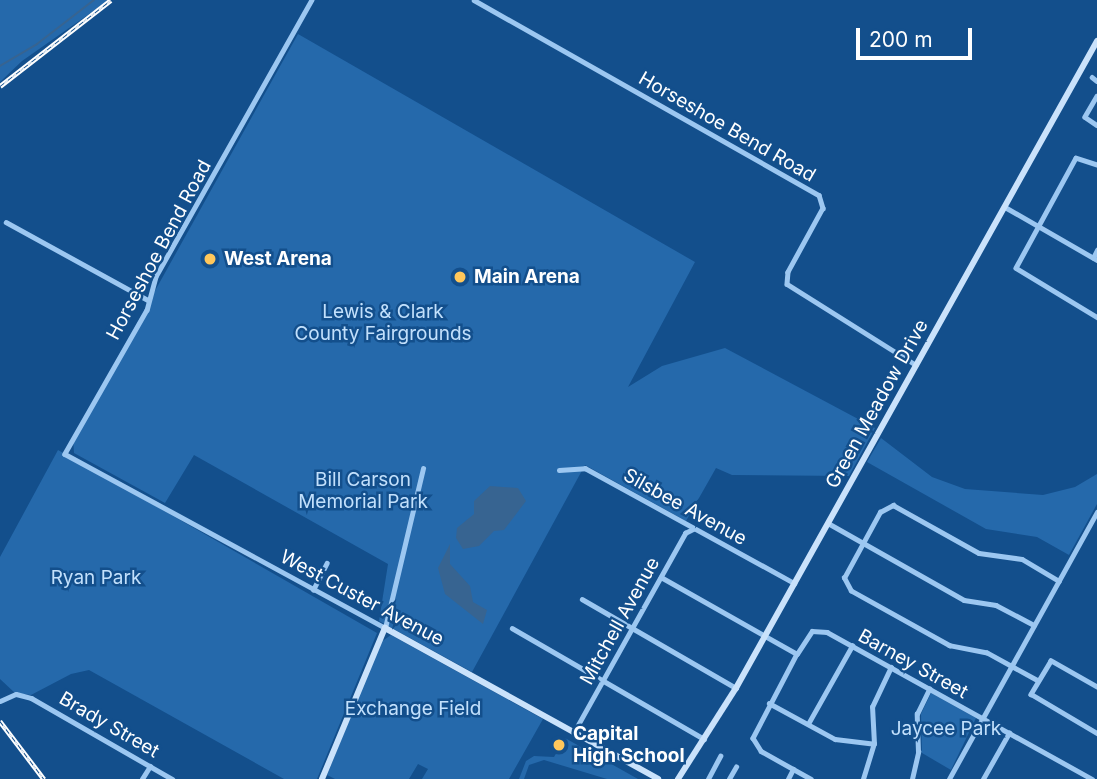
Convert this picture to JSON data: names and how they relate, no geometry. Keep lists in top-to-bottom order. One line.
{"streets":{"main road":["Green Meadow Drive","West Custer Avenue"],"street":["Horseshoe Bend Road","Silsbee Avenue","Mitchell Avenue","Barney Street","Brady Street"]},"crossings":[["Horseshoe Bend Road","Green Meadow Drive"],["Horseshoe Bend Road","West Custer Avenue"],["Green Meadow Drive","Silsbee Avenue"],["Silsbee Avenue","Mitchell Avenue"],["West Custer Avenue","Mitchell Avenue"]],"parks":["Lewis & Clark County Fairgrounds","Bill Carson Memorial Park","Ryan Park","Exchange Field","Jaycee Park"],"places":["West Arena","Main Arena","Capital High School"],"scale_bar":"200 m"}
